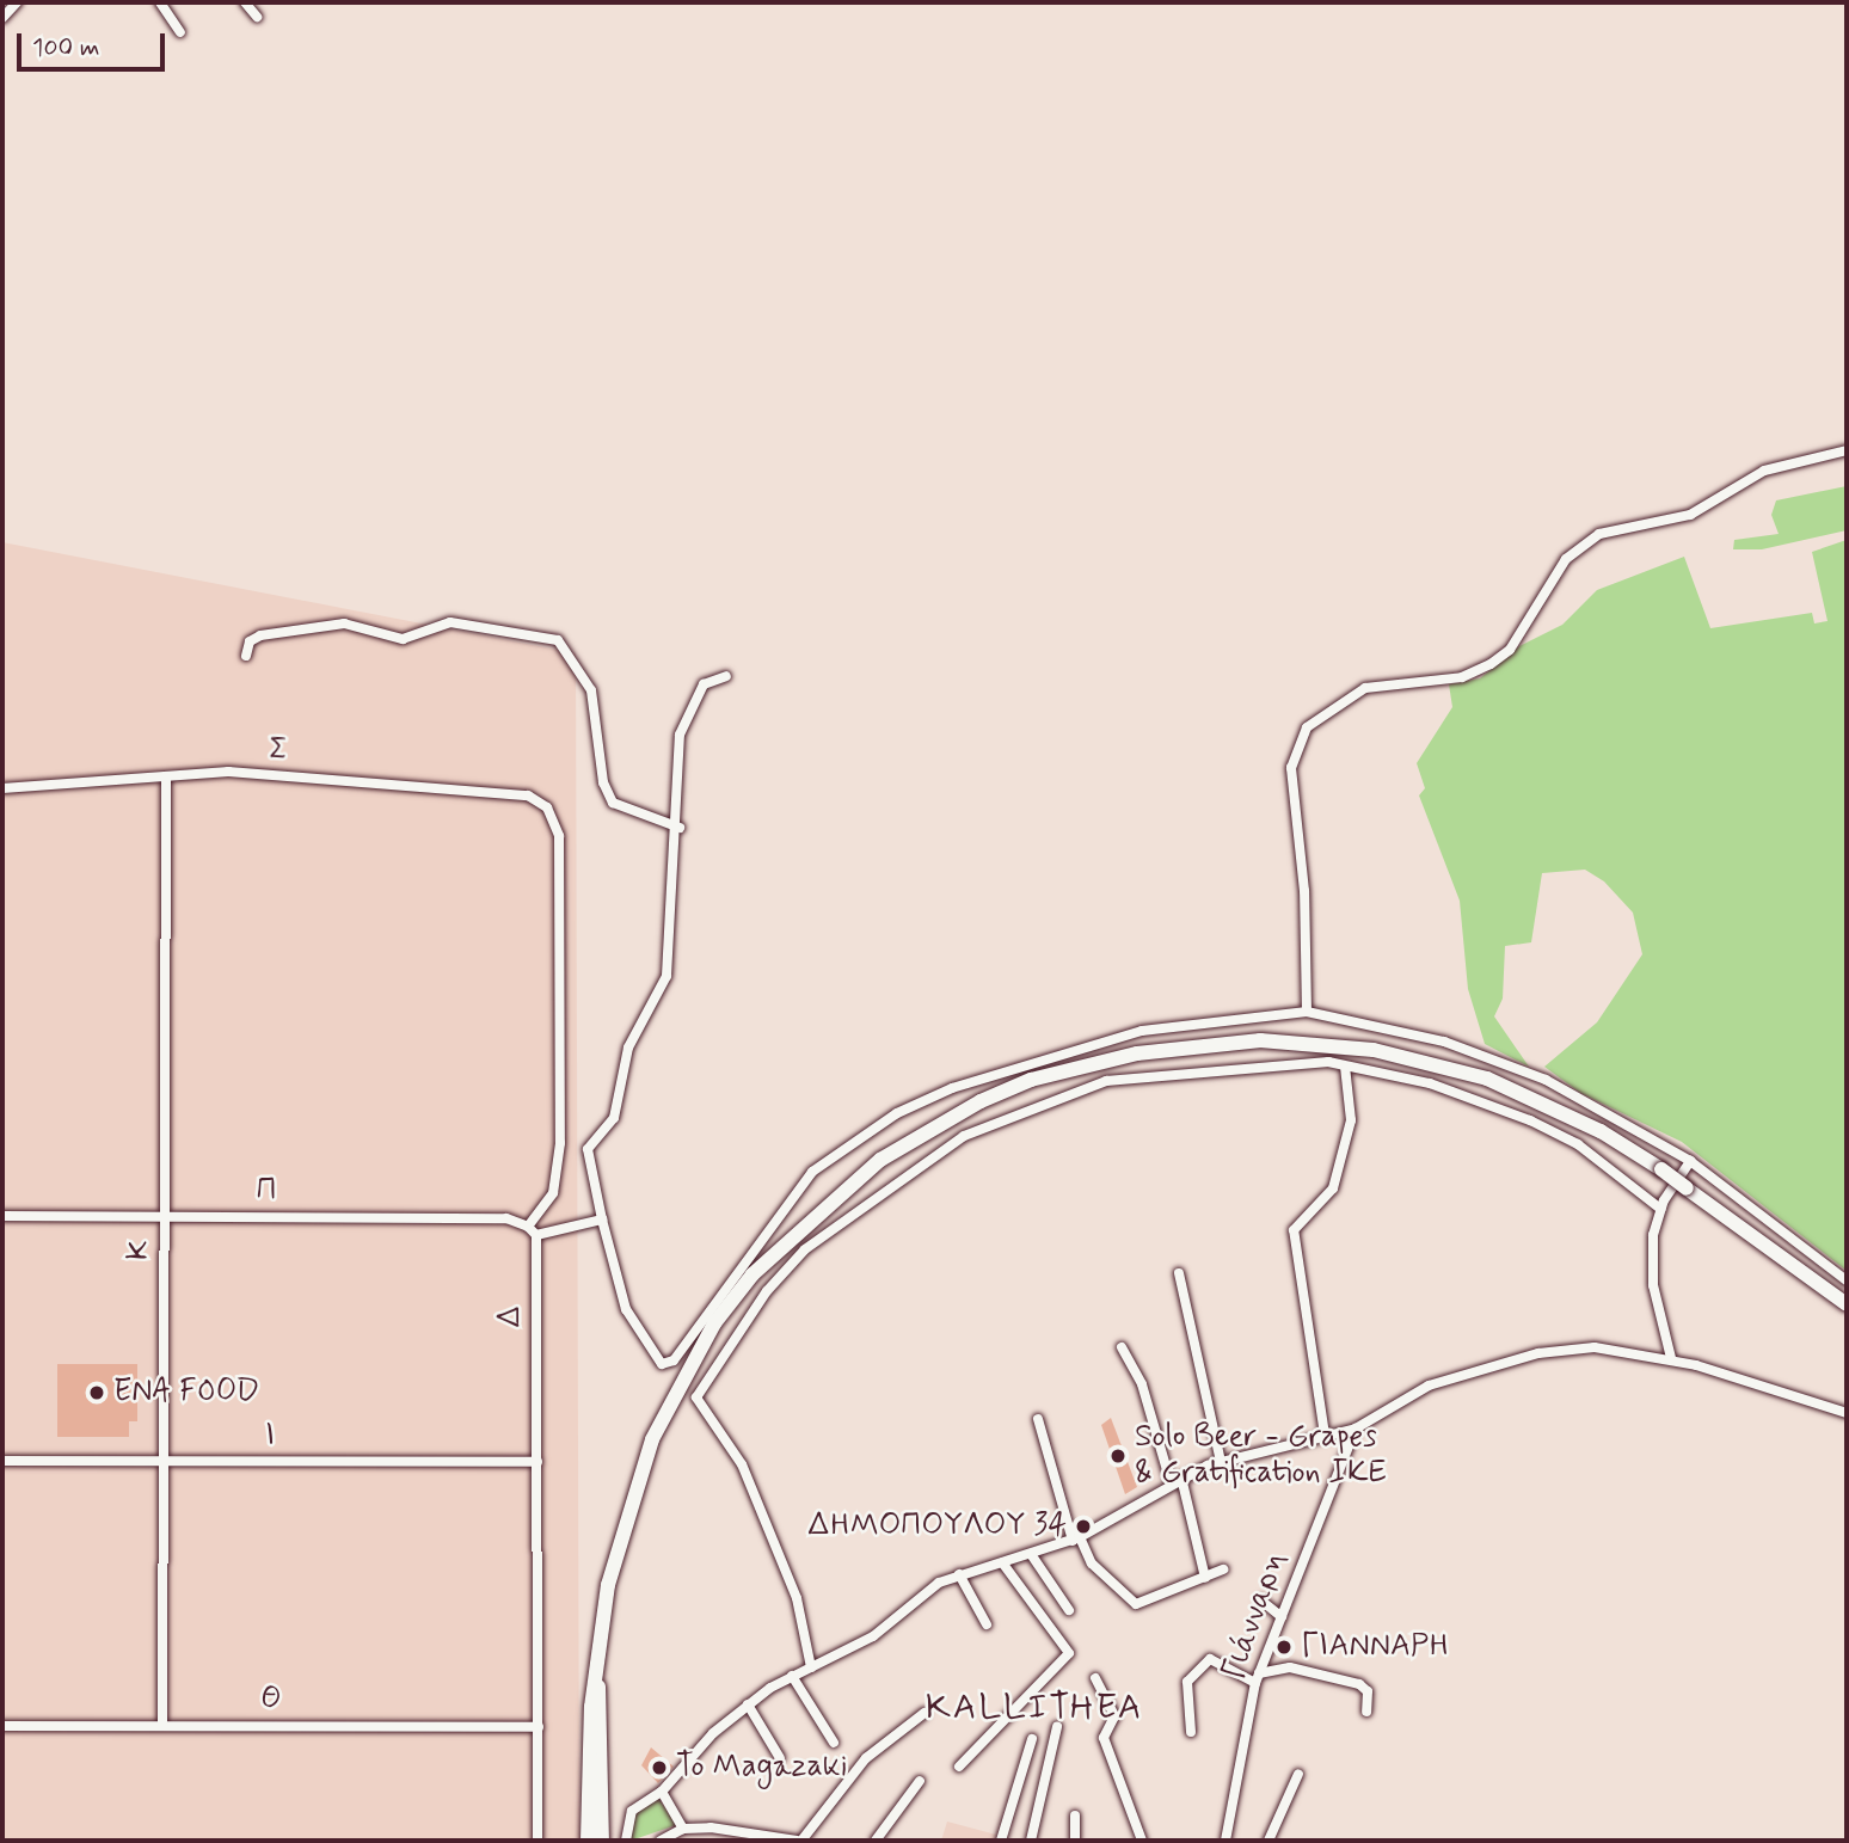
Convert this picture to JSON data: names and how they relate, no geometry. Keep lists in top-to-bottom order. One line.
{"streets":{"street":["Σ","Π","Κ","Δ","Ι","Γιάνναρη","Θ"]},"crossings":[["Σ","Π"],["Σ","Κ"],["Σ","Δ"],["Π","Κ"],["Π","Δ"],["Κ","Ι"],["Κ","Θ"],["Δ","Ι"],["Δ","Θ"]],"districts":["KALLITHEA"],"places":["ENA FOOD","Solo Beer - Grapes & Gratification IKE","ΔΗΜΟΠΟΥΛΟΥ 34","ΓΙΑΝΝΑΡΗ","To Magazaki"],"scale_bar":"100 m"}
